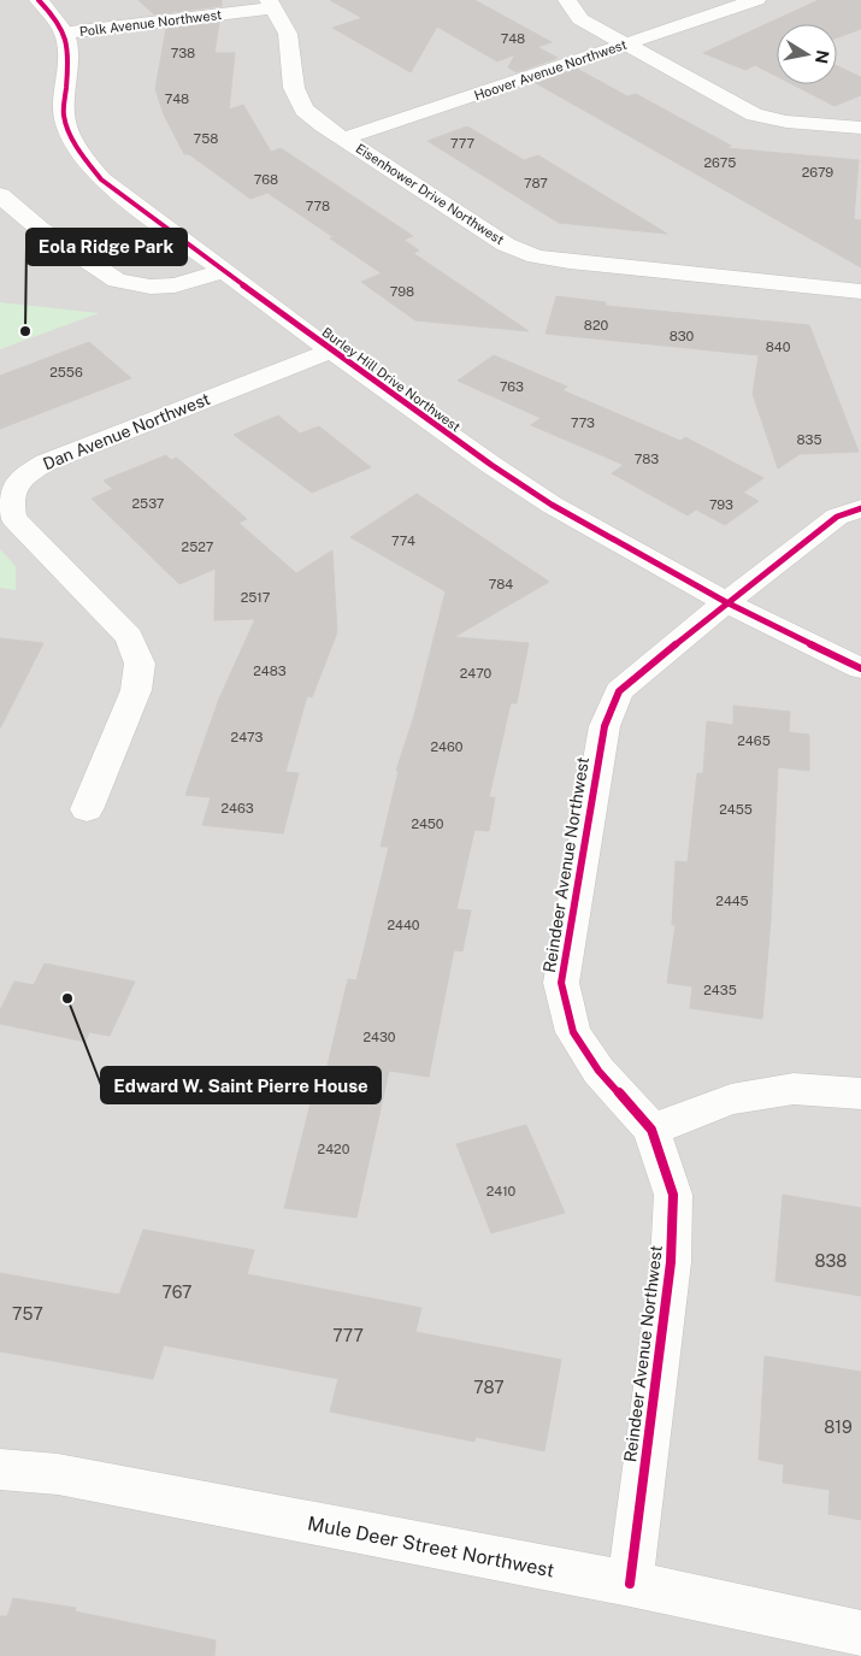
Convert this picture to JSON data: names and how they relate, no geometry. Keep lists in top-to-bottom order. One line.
{"streets":{"street":["Polk Avenue Northwest","Hoover Avenue Northwest","Eisenhower Drive Northwest","Burley Hill Drive Northwest","Dan Avenue Northwest","Reindeer Avenue Northwest","Mule Deer Street Northwest"]},"crossings":[["Polk Avenue Northwest","Eisenhower Drive Northwest"],["Polk Avenue Northwest","Burley Hill Drive Northwest"],["Hoover Avenue Northwest","Eisenhower Drive Northwest"],["Burley Hill Drive Northwest","Dan Avenue Northwest"],["Burley Hill Drive Northwest","Reindeer Avenue Northwest"],["Reindeer Avenue Northwest","Mule Deer Street Northwest"]],"places":["Eola Ridge Park","Edward W. Saint Pierre House"],"house_numbers":["748","738","748","758","777","2675","2679","768","787","778","798","820","830","840","2556","763","773","835","783","2537","793","774","2527","784","2517","2483","2470","2473","2465","2460","2463","2455","2450","2445","2440","2435","2430","2420","2410","838","767","757","777","787","819"],"north":"right"}
